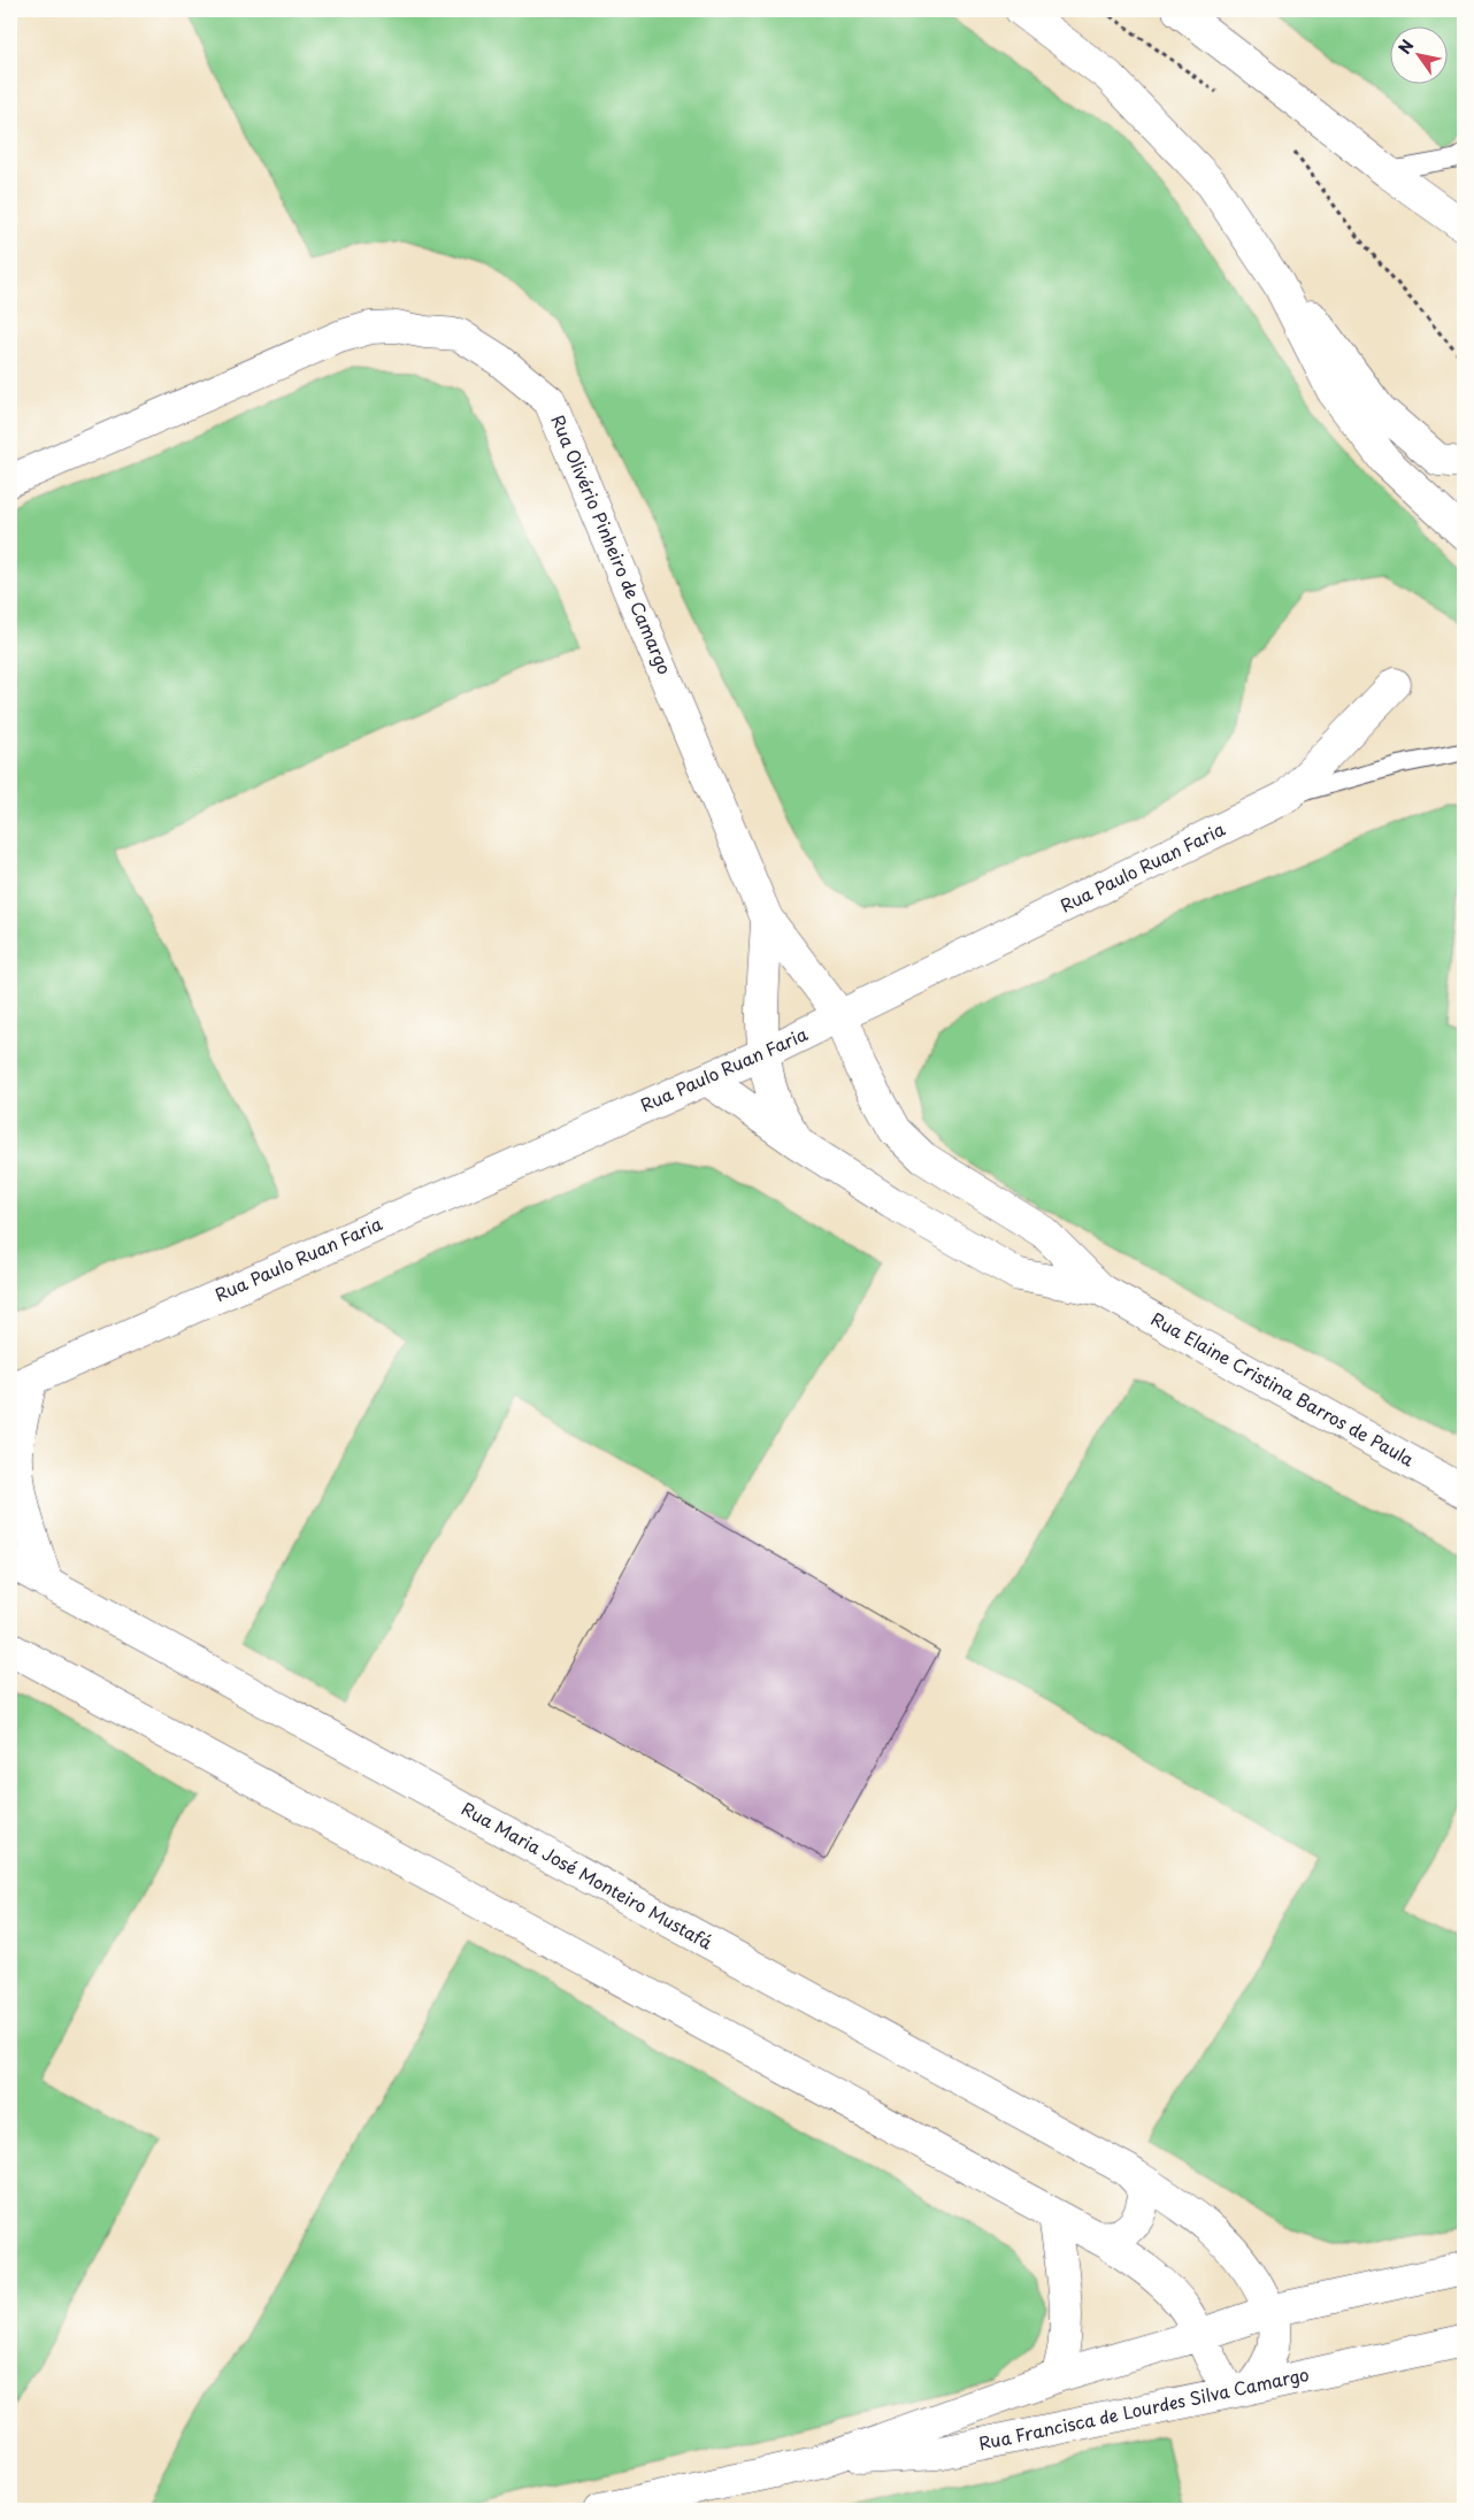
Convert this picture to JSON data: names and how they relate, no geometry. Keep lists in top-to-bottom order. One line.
{"streets":{"street":["Rua Olivério Pinheiro de Camargo","Rua Paulo Ruan Faria","Rua Elaine Cristina Barros de Paula","Rua Maria José Monteiro Mustafá","Rua Francisca de Lourdes Silva Camargo"]},"crossings":[["Rua Olivério Pinheiro de Camargo","Rua Paulo Ruan Faria"],["Rua Olivério Pinheiro de Camargo","Rua Elaine Cristina Barros de Paula"],["Rua Paulo Ruan Faria","Rua Elaine Cristina Barros de Paula"],["Rua Maria José Monteiro Mustafá","Rua Francisca de Lourdes Silva Camargo"]],"north":"top left"}
